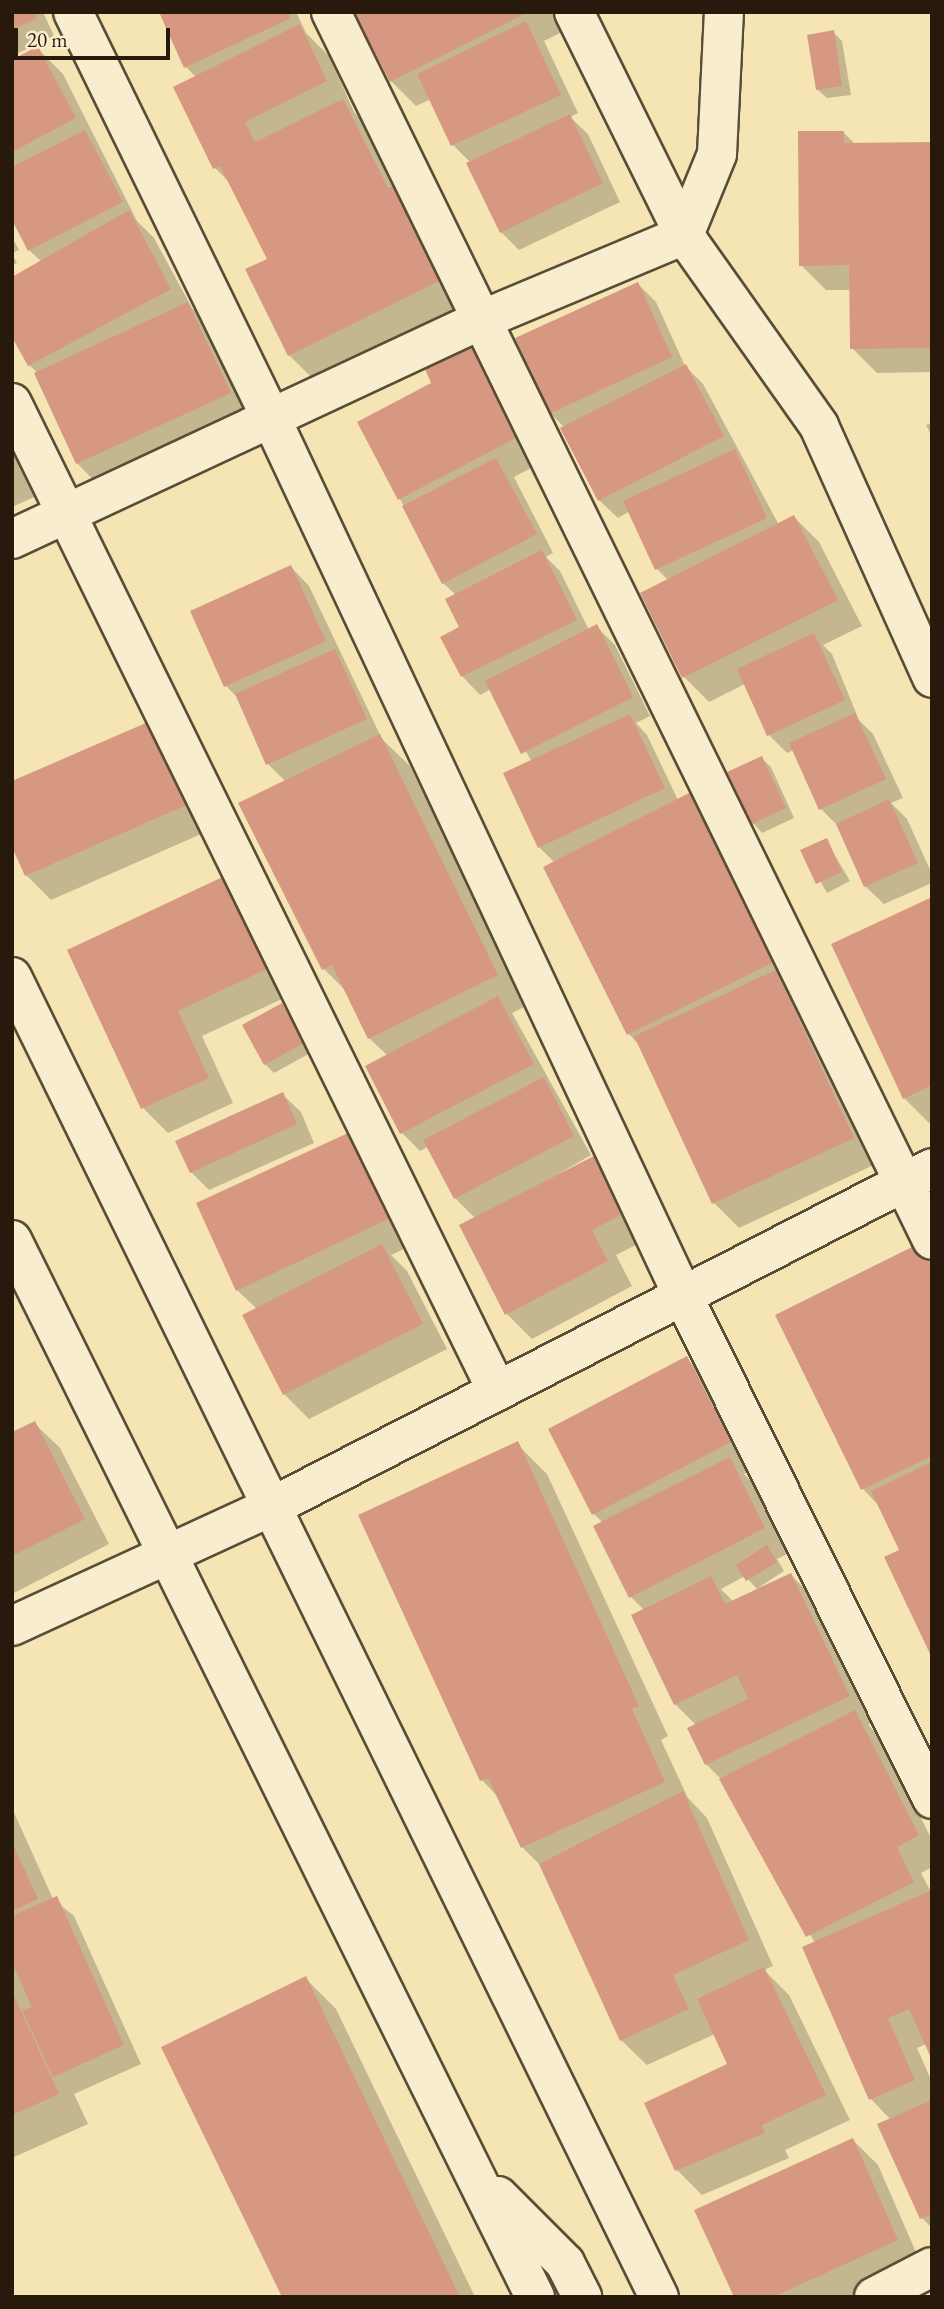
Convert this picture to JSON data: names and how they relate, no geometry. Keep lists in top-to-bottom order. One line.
{"scale_bar":"20 m"}
